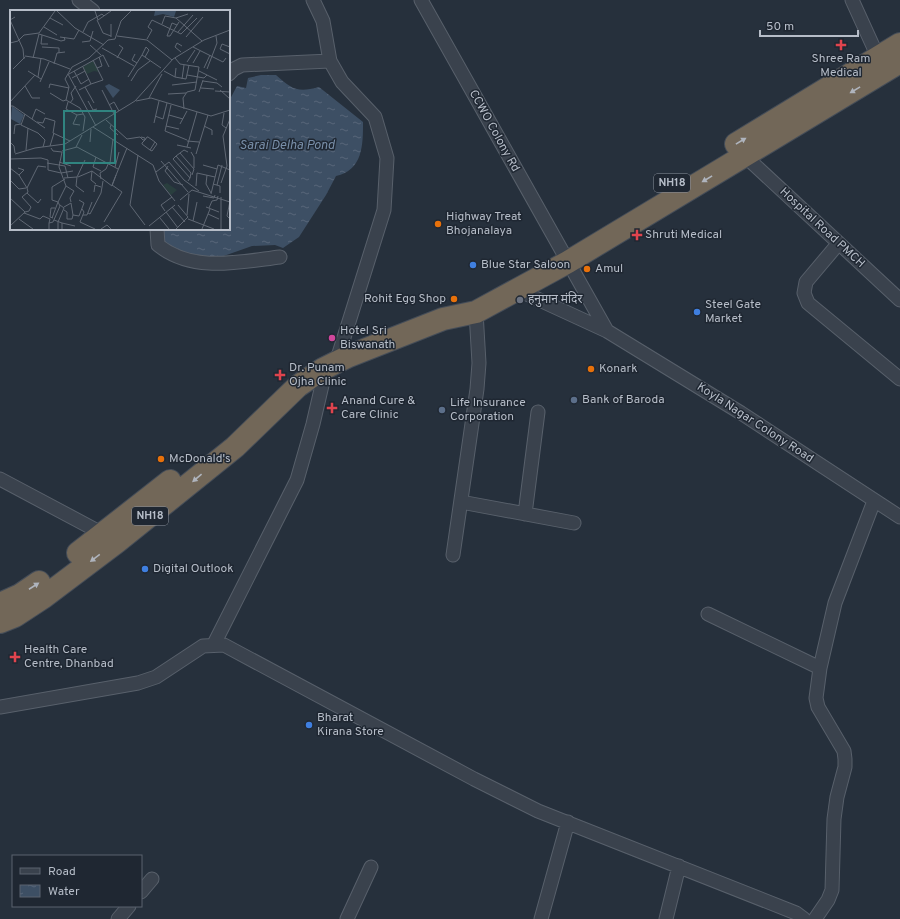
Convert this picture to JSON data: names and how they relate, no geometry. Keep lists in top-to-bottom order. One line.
{"streets":{"highway":["NH18"],"street":["CCWO Colony Rd","Hospital Road PMCH","Koyla Nagar Colony Road"]},"crossings":[["CCWO Colony Rd","NH18"],["CCWO Colony Rd","Koyla Nagar Colony Road"],["NH18","Hospital Road PMCH"],["NH18","Koyla Nagar Colony Road"]],"water":["Sarai Delha Pond"],"places":{"health":["Shree Ram Medical","Shruti Medical","Dr. Punam Ojha Clinic","Anand Cure & Care Clinic","Health Care Centre, Dhanbad"],"other":["Highway Treat Bhojanalaya","Blue Star Saloon","Amul","Rohit Egg Shop","हनुमान मंदिर","Steel Gate Market","Hotel Sri Biswanath","Konark","Bank of Baroda","Life Insurance Corporation","McDonald's","Digital Outlook","Bharat Kirana Store"]},"legend":["Road","Water"],"scale_bar":"50 m"}
